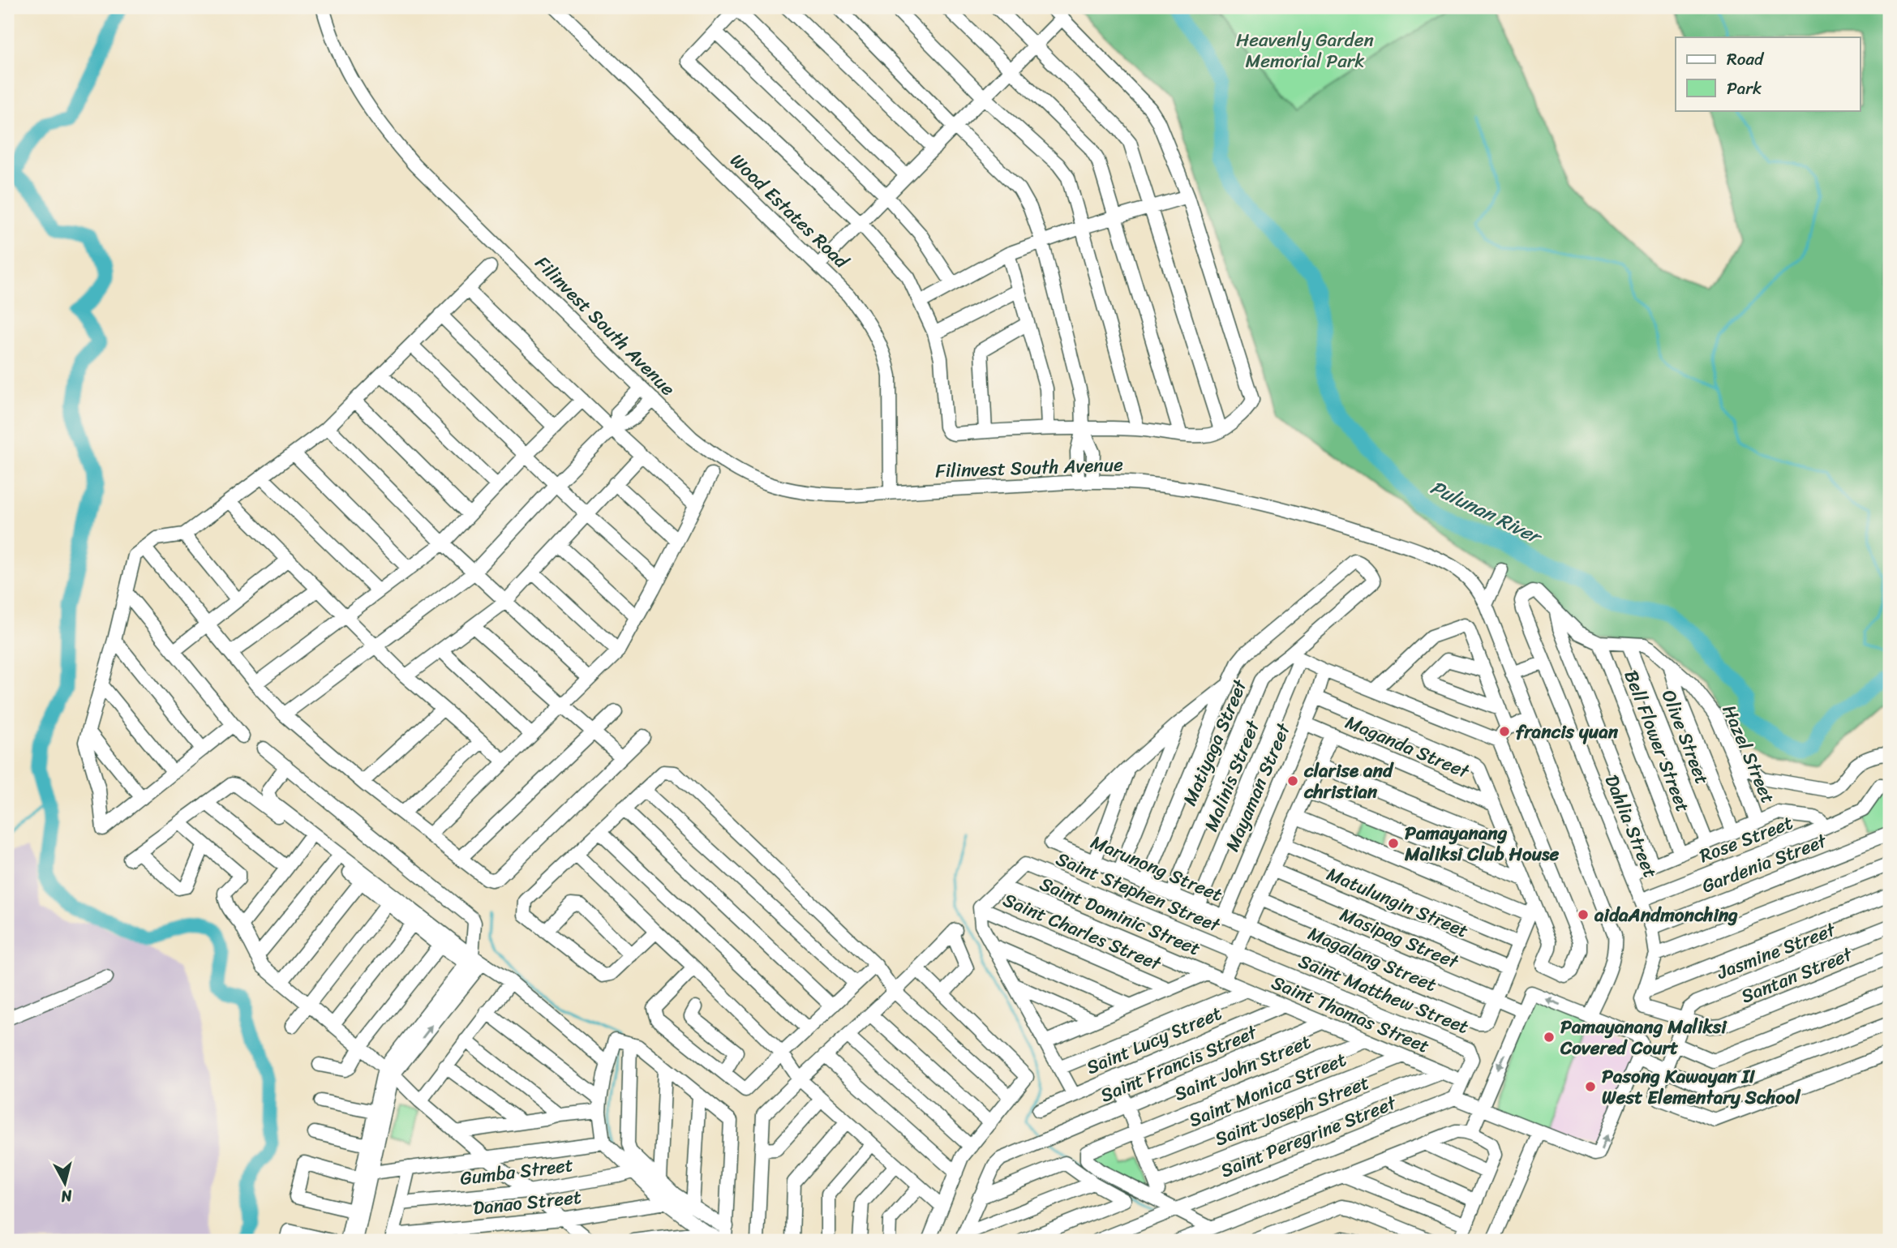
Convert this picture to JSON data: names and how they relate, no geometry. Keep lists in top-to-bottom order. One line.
{"streets":{"street":["Wood Estates Road","Filinvest South Avenue","Olive Street","Bell Flower Street","Matiyaga Street","Maganda Street","Hazel Street","Malinis Street","Mayaman Street","Dahlia Street","Rose Street","Gardenia Street","Marunong Street","Saint Stephen Street","Matulungin Street","Saint Dominic Street","Saint Charles Street","Masipag Street","Jasmine Street","Magalang Street","Santan Street","Saint Matthew Street","Saint Thomas Street","Saint Lucy Street","Saint Francis Street","Saint John Street","Saint Monica Street","Saint Joseph Street","Saint Peregrine Street","Gumba Street","Danao Street"]},"crossings":[["Wood Estates Road","Filinvest South Avenue"],["Olive Street","Hazel Street"],["Bell Flower Street","Hazel Street"],["Matiyaga Street","Malinis Street"],["Matiyaga Street","Marunong Street"],["Maganda Street","Mayaman Street"],["Hazel Street","Dahlia Street"],["Malinis Street","Marunong Street"],["Mayaman Street","Marunong Street"],["Dahlia Street","Rose Street"],["Dahlia Street","Gardenia Street"],["Marunong Street","Magalang Street"],["Saint Stephen Street","Saint Dominic Street"],["Saint Stephen Street","Saint Matthew Street"],["Saint Dominic Street","Saint Thomas Street"],["Masipag Street","Magalang Street"],["Jasmine Street","Santan Street"],["Saint Matthew Street","Saint Thomas Street"],["Saint Matthew Street","Saint Peregrine Street"],["Saint Thomas Street","Saint Lucy Street"],["Saint Thomas Street","Saint Francis Street"],["Saint Thomas Street","Saint John Street"],["Saint Thomas Street","Saint Monica Street"],["Saint Thomas Street","Saint Joseph Street"],["Saint John Street","Saint Peregrine Street"]],"water":["Pulunan River"],"parks":["Heavenly Garden Memorial Park"],"places":["francis yuan","clarise and christian","Pamayanang Maliksi Club House","aidaAndmonching","Pamayanang Maliksi Covered Court","Pasong Kawayan II West Elementary School"],"legend":["Road","Park"],"north":"bottom"}
